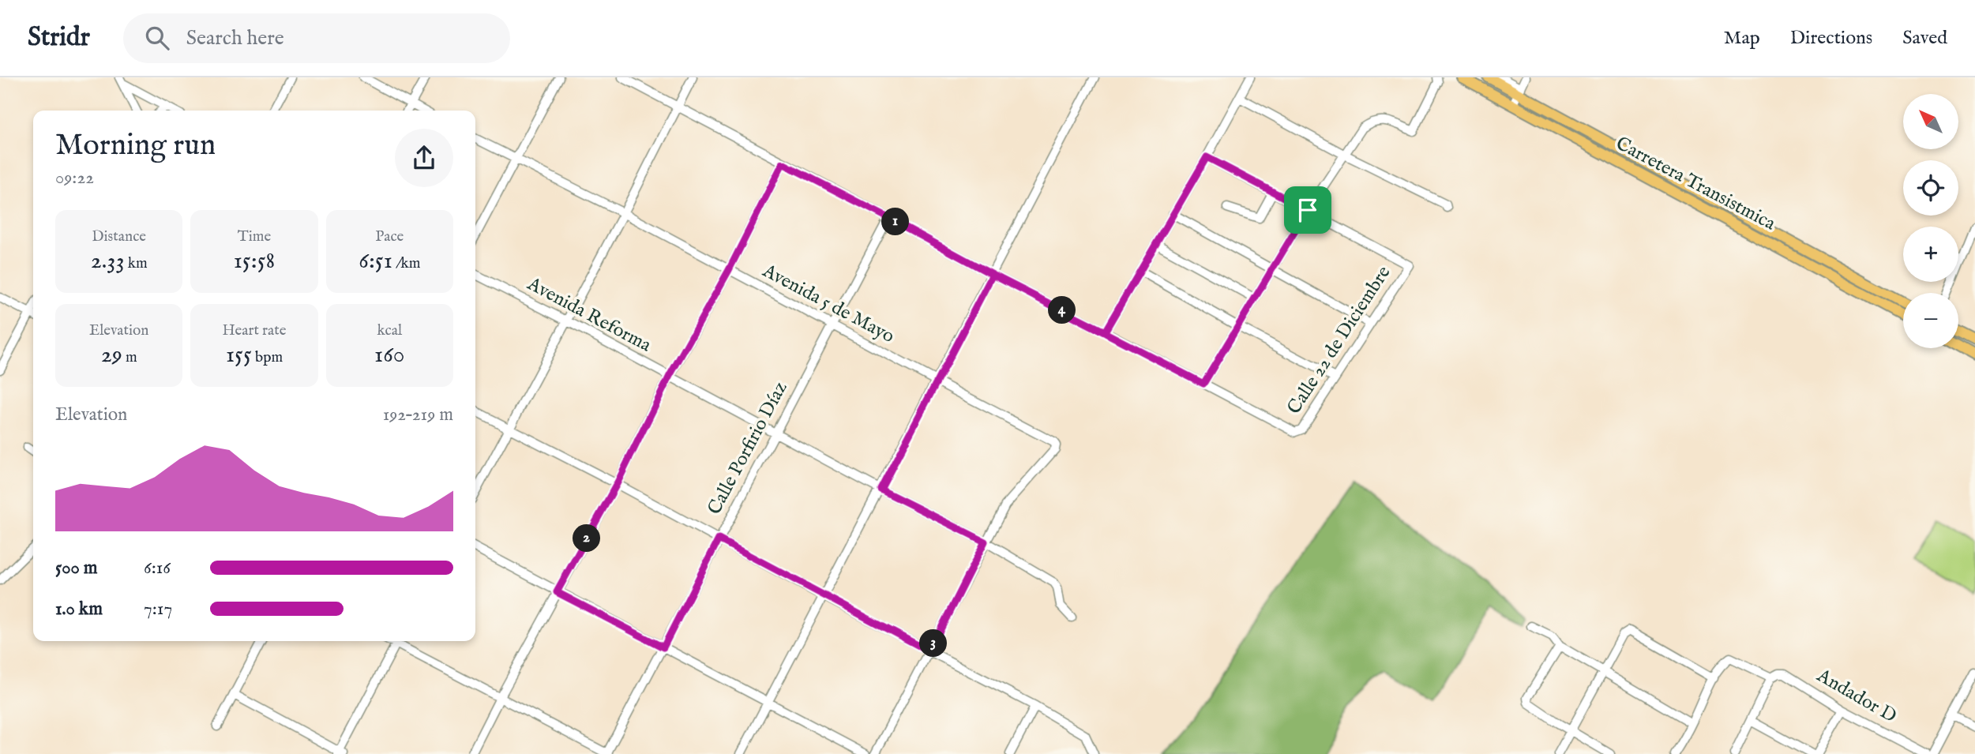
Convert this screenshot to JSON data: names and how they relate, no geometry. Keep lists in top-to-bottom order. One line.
{"streets":{"main road":["Carretera Transistmica"],"street":["Avenida 5 de Mayo","Avenida Reforma","Calle 22 de Diciembre","Calle Porfirio Díaz","Andador D"]},"crossings":[["Avenida 5 de Mayo","Avenida Reforma"],["Avenida 5 de Mayo","Calle Porfirio Díaz"],["Avenida Reforma","Calle Porfirio Díaz"]],"north":"top left","page":{"header":"Stridr","search":"Search here","nav":["Map","Directions","Saved"],"map_buttons":["+","−"],"heading":["Morning run","09:22"],"stats":[["Distance","2.33 km"],["Time","15:58"],["Pace","6:51 /km"],["Elevation","29 m"],["Heart rate","155 bpm"],["kcal","160"]],"pins":["1","4","2","3"],"chart":["Elevation","192–219 m"],"list":[{"name":"500 m","note":"6:16"},{"name":"1.0 km","note":"7:17"}]}}
